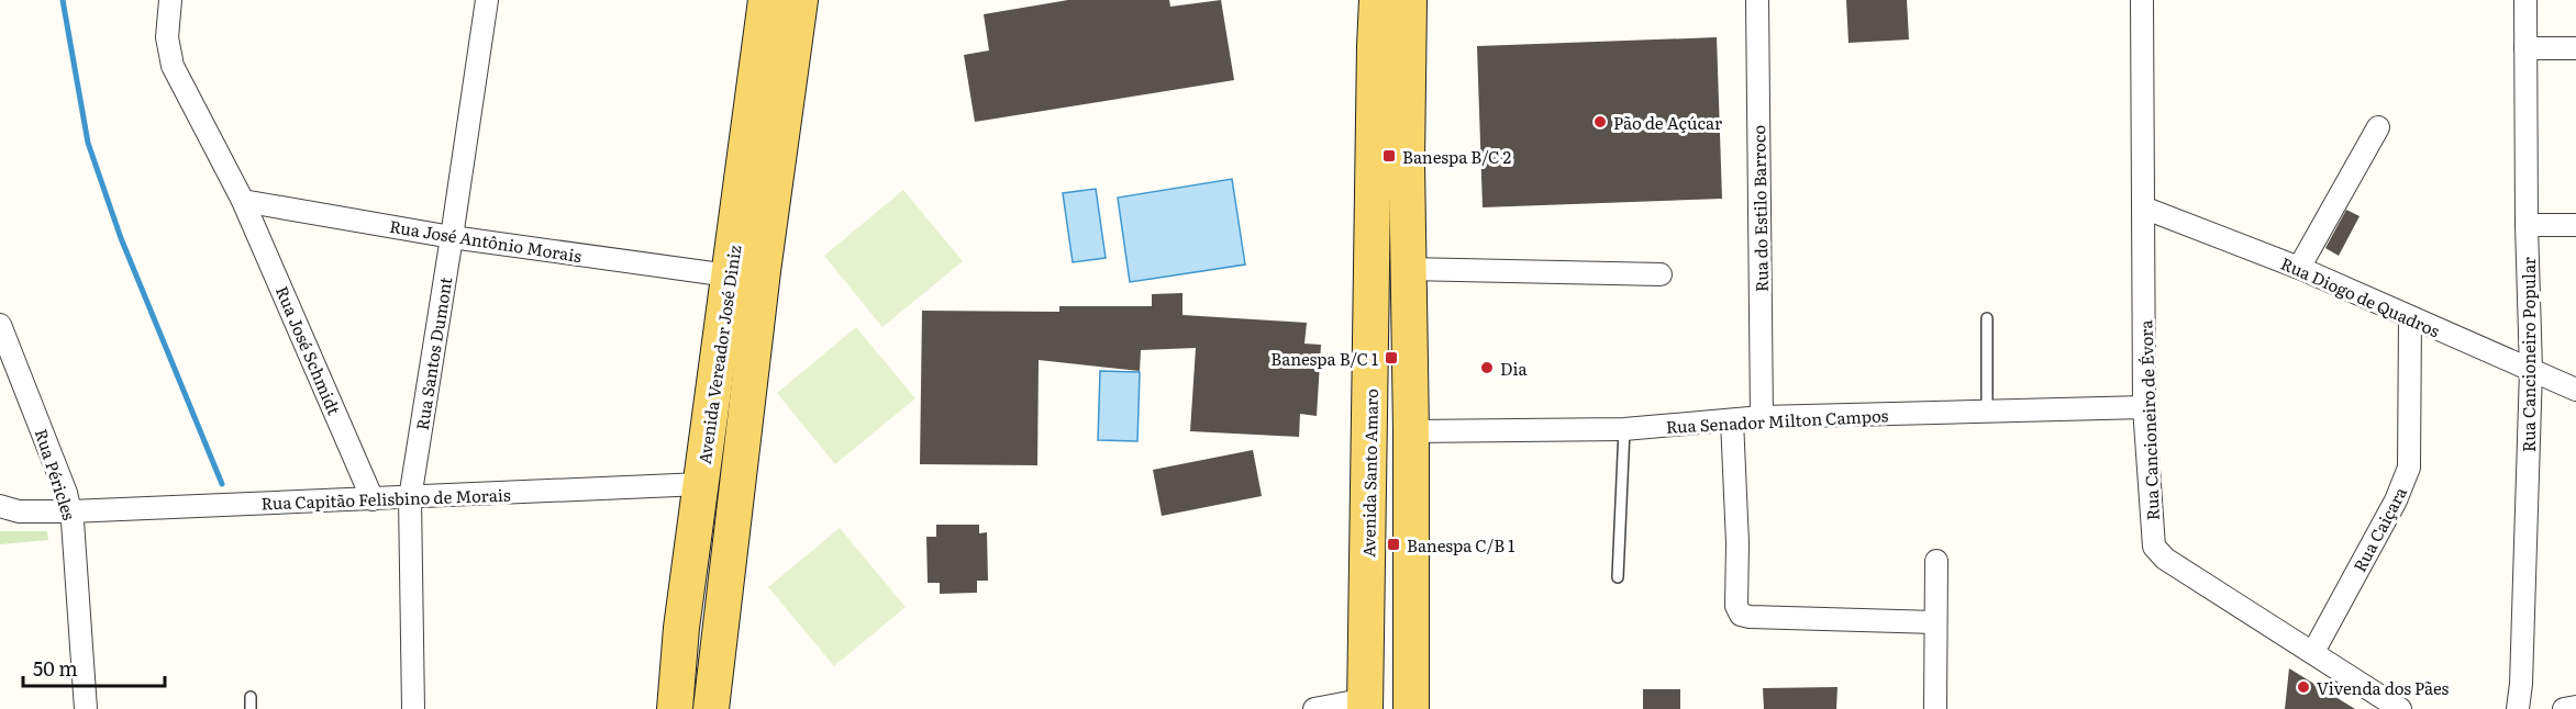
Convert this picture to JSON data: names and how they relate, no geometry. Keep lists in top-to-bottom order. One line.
{"streets":{"main road":["Avenida Vereador José Diniz","Avenida Santo Amaro"],"street":["Rua do Estilo Barroco","Rua José Antônio Morais","Rua Diogo de Quadros","Rua José Schmidt","Rua Santos Dumont","Rua Cancioneiro Popular","Rua Senador Milton Campos","Rua Cancioneiro de Évora","Rua Péricles","Rua Capitão Felisbino de Morais","Rua Caiçara"]},"crossings":[["Rua do Estilo Barroco","Rua Senador Milton Campos"],["Rua José Antônio Morais","Rua José Schmidt"],["Rua José Antônio Morais","Rua Santos Dumont"],["Rua José Antônio Morais","Avenida Vereador José Diniz"],["Rua Diogo de Quadros","Rua Cancioneiro Popular"],["Rua Diogo de Quadros","Rua Cancioneiro de Évora"],["Rua Diogo de Quadros","Rua Caiçara"],["Rua José Schmidt","Rua Capitão Felisbino de Morais"],["Rua Santos Dumont","Rua Capitão Felisbino de Morais"],["Avenida Vereador José Diniz","Rua Capitão Felisbino de Morais"],["Rua Senador Milton Campos","Rua Cancioneiro de Évora"],["Rua Cancioneiro de Évora","Rua Caiçara"],["Rua Péricles","Rua Capitão Felisbino de Morais"]],"places":{"other":["Pão de Açúcar","Dia","Vivenda dos Pães"],"transit":["Banespa B/C 2","Banespa B/C 1","Banespa C/B 1"]},"scale_bar":"50 m"}
